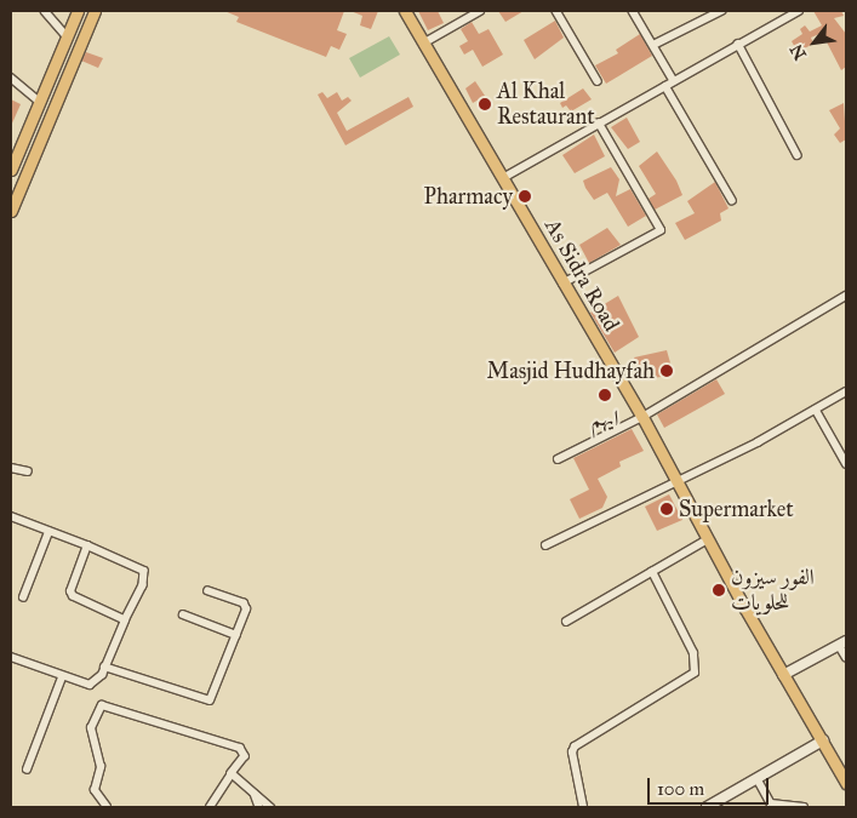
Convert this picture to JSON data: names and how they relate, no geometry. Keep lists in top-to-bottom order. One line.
{"streets":{"main road":["As Sidra Road"]},"places":["Al Khal Restaurant","Pharmacy","Masjid Hudhayfah","ايهم","Supermarket","الفور سيزون للحلويات"],"scale_bar":"100 m","north":"bottom left"}
